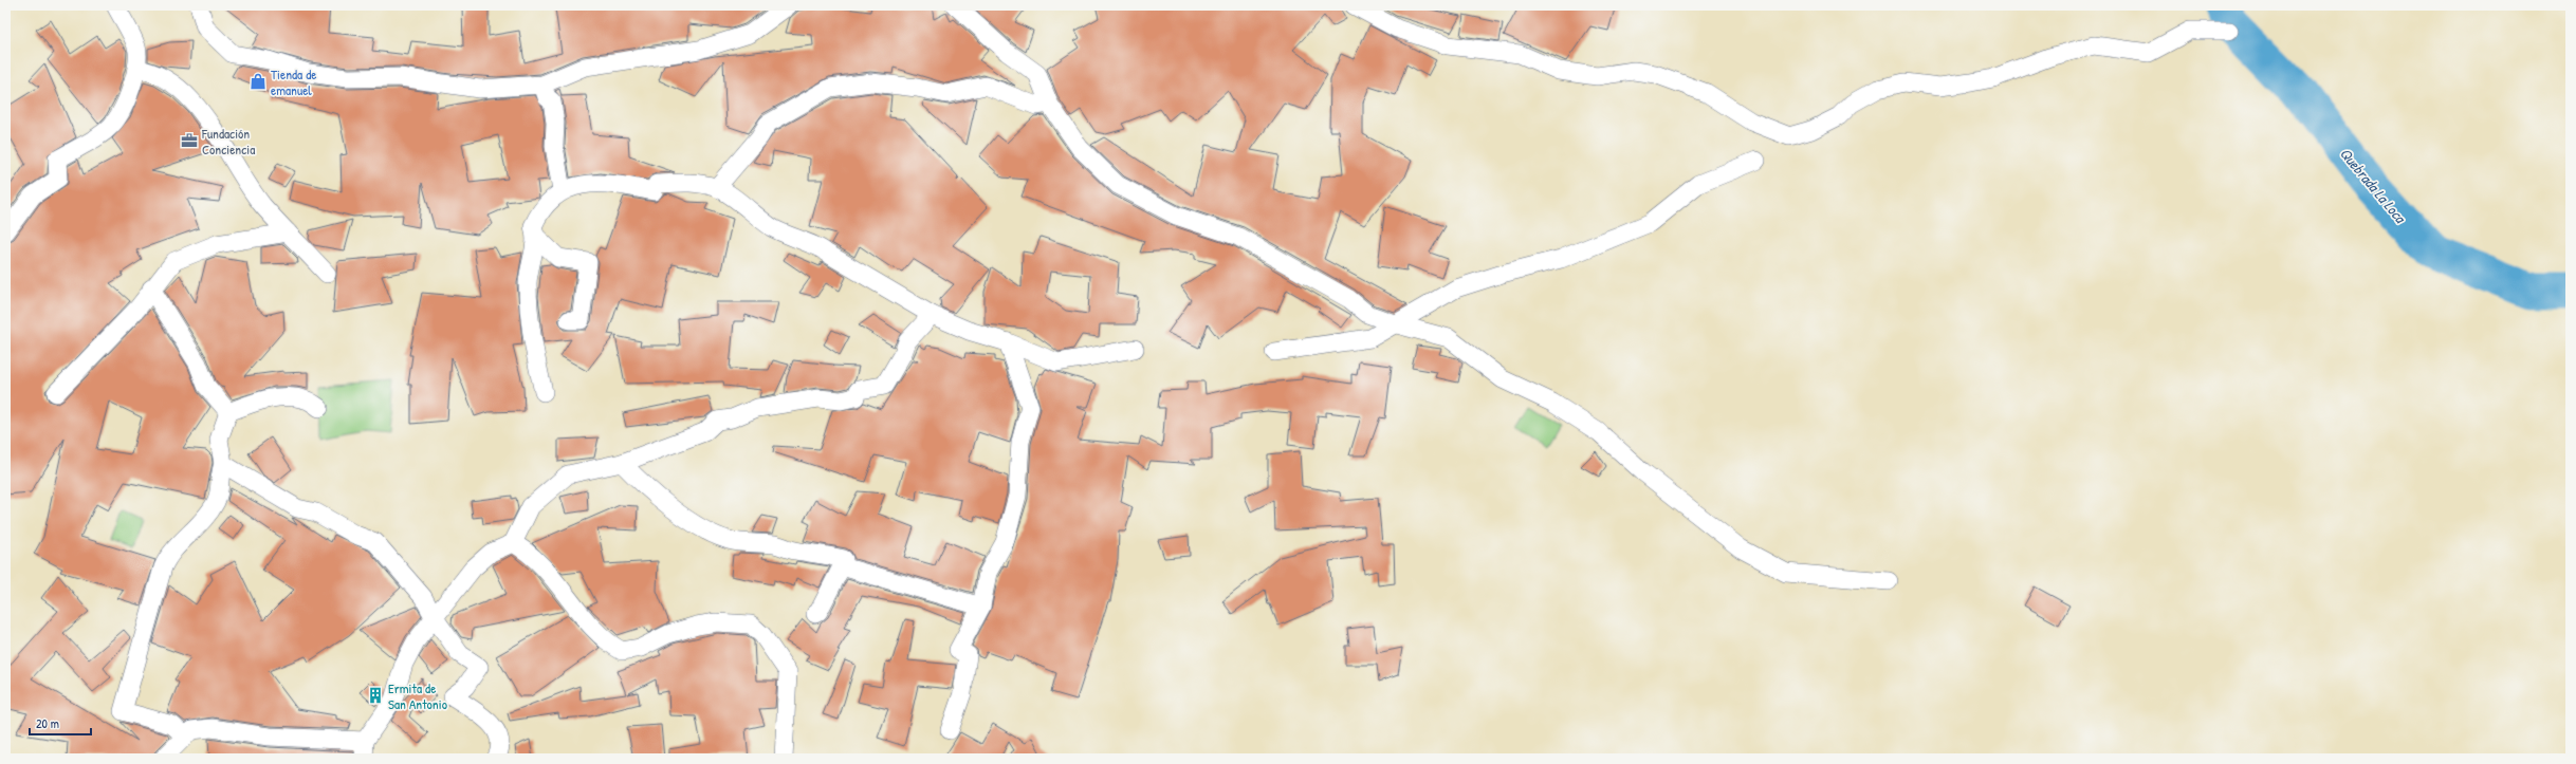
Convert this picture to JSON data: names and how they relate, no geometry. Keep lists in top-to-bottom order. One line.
{"water":["Quebrada La Loca"],"places":{"shop":["Tienda de emanuel"],"office":["Fundación Conciencia"],"building":["Ermita de San Antonio"]},"scale_bar":"20 m"}
